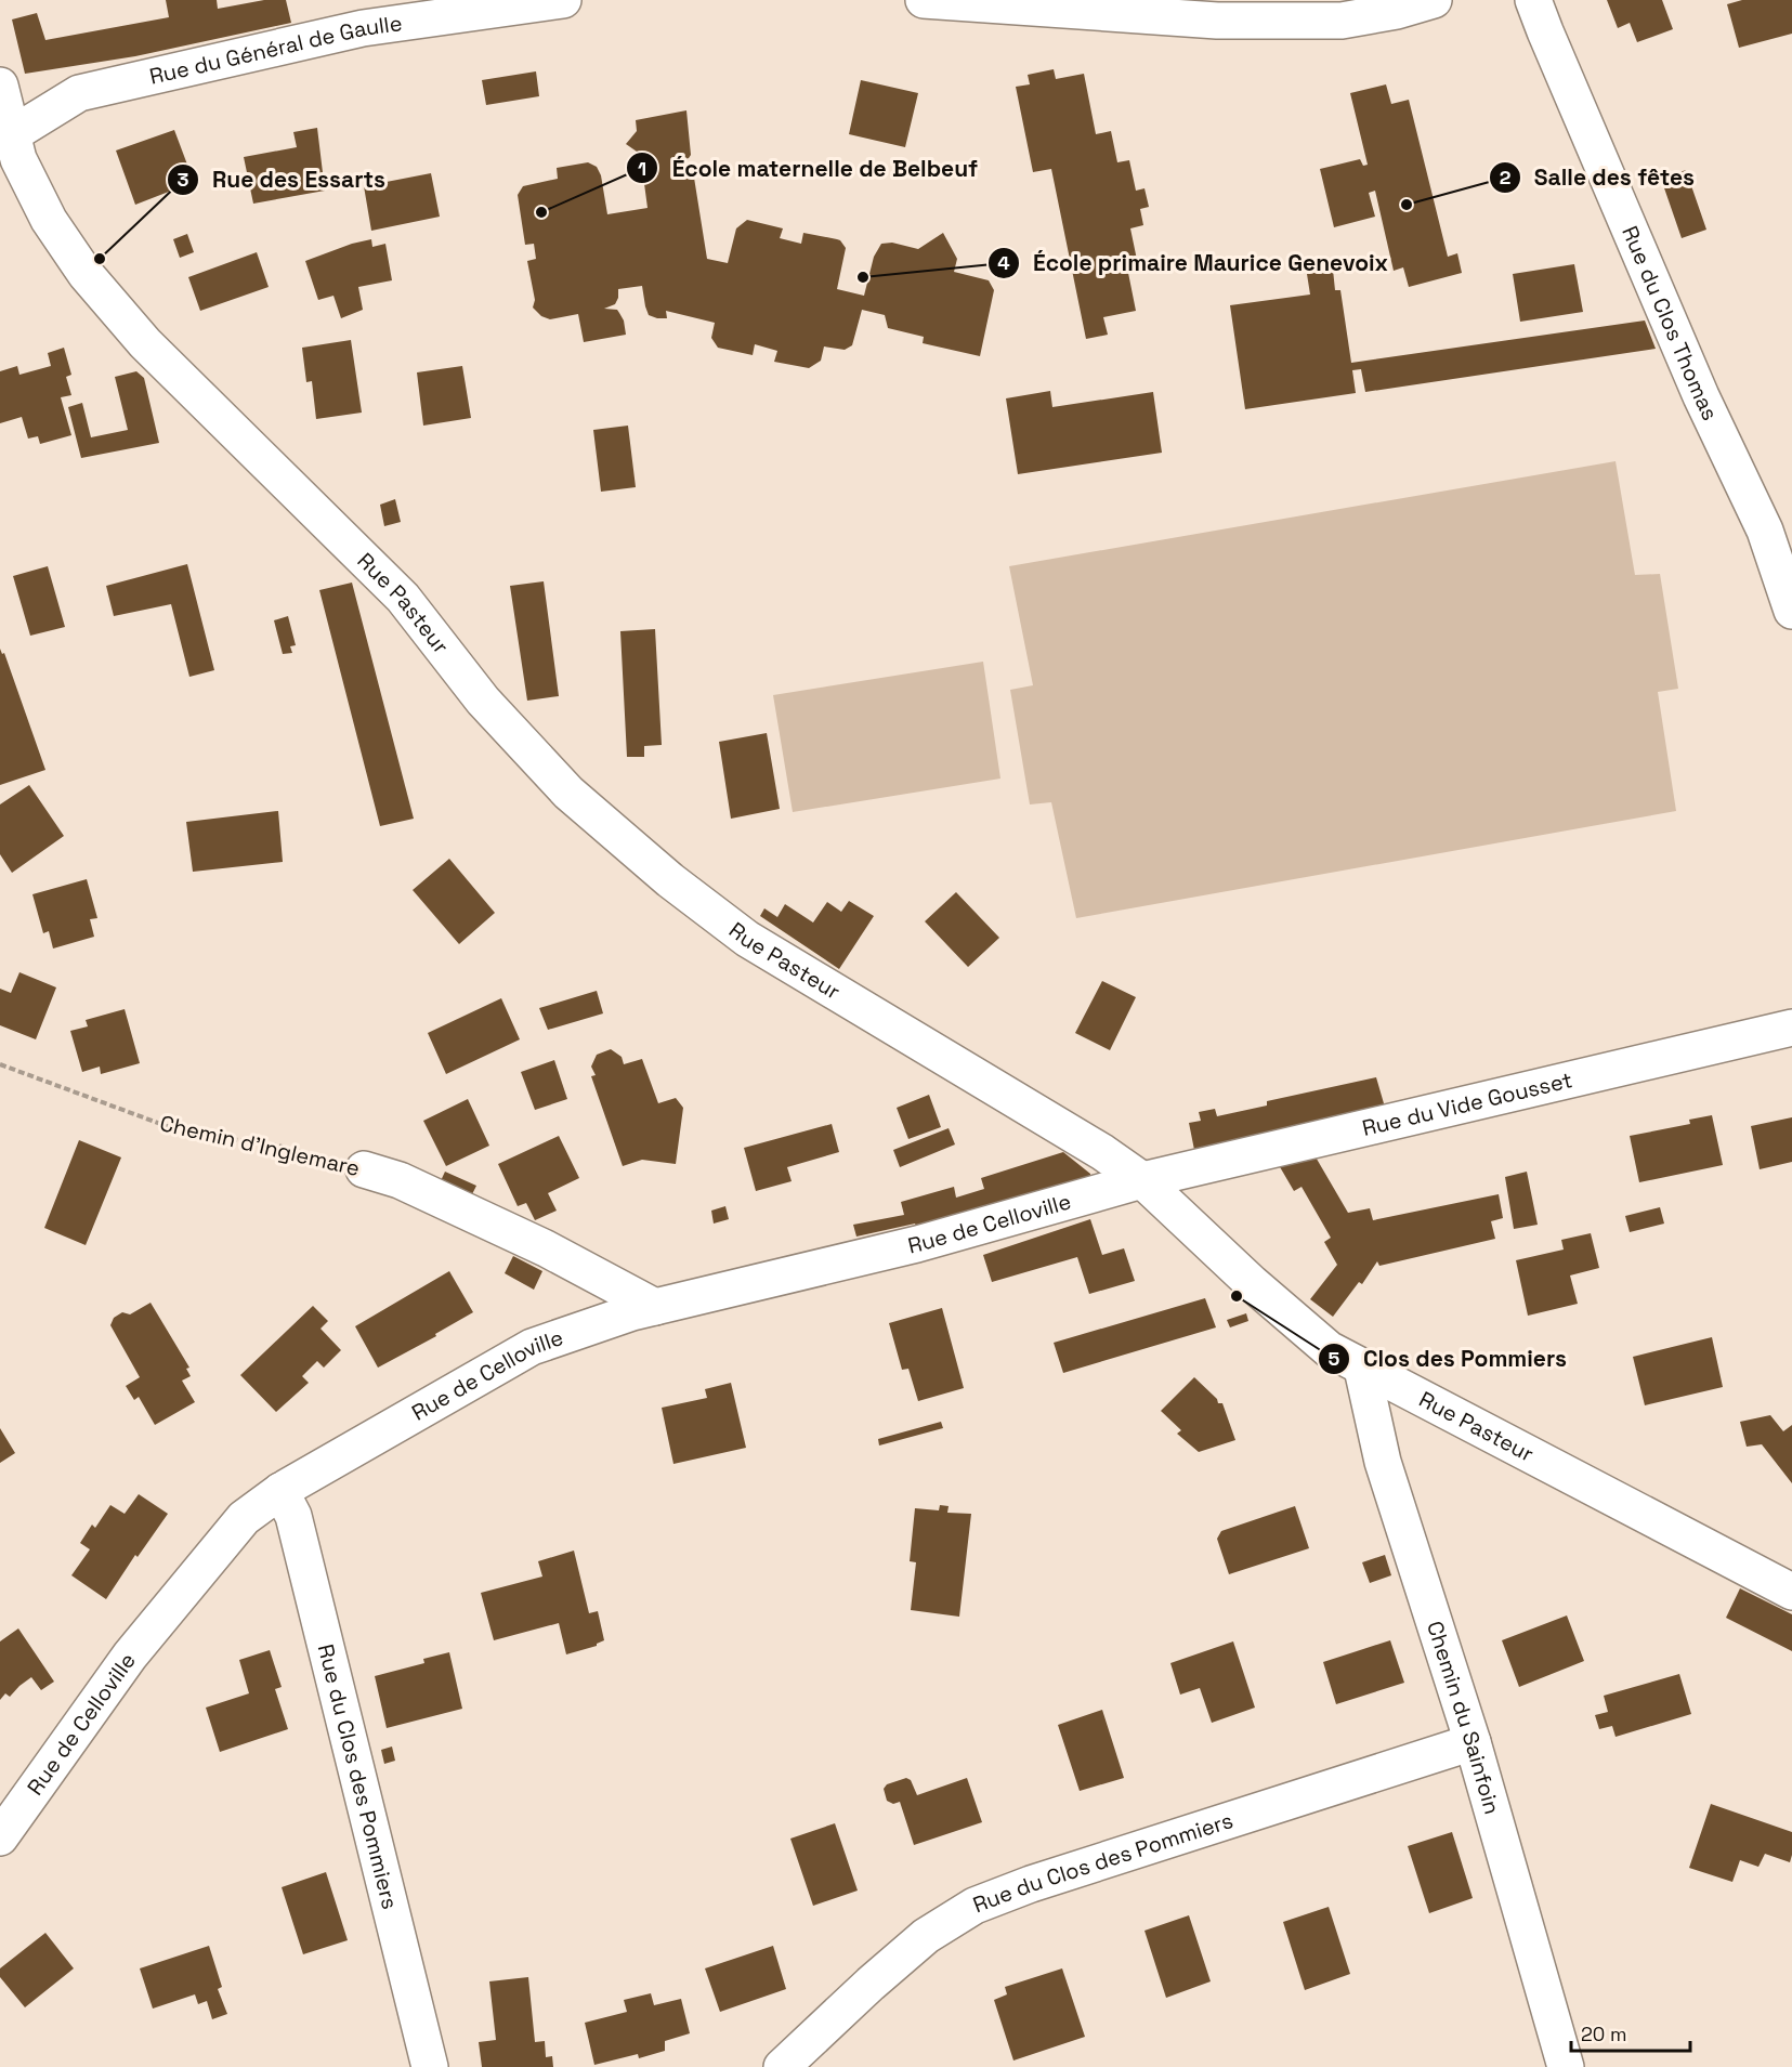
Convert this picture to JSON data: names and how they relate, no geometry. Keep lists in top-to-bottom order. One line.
{"streets":{"street":["Rue du Général de Gaulle","Rue du Clos Thomas","Rue Pasteur","Rue du Vide Gousset","Chemin d'Inglemare","Rue de Celloville","Chemin du Sainfoin","Rue du Clos des Pommiers"]},"crossings":[["Rue du Général de Gaulle","Rue Pasteur"],["Rue Pasteur","Rue du Vide Gousset"],["Rue Pasteur","Rue de Celloville"],["Rue Pasteur","Chemin du Sainfoin"],["Rue du Vide Gousset","Rue de Celloville"],["Chemin d'Inglemare","Rue de Celloville"],["Rue de Celloville","Rue du Clos des Pommiers"],["Chemin du Sainfoin","Rue du Clos des Pommiers"]],"places":["Salle des fêtes","École maternelle de Belbeuf","Rue des Essarts","École primaire Maurice Genevoix","Clos des Pommiers"],"scale_bar":"20 m"}
